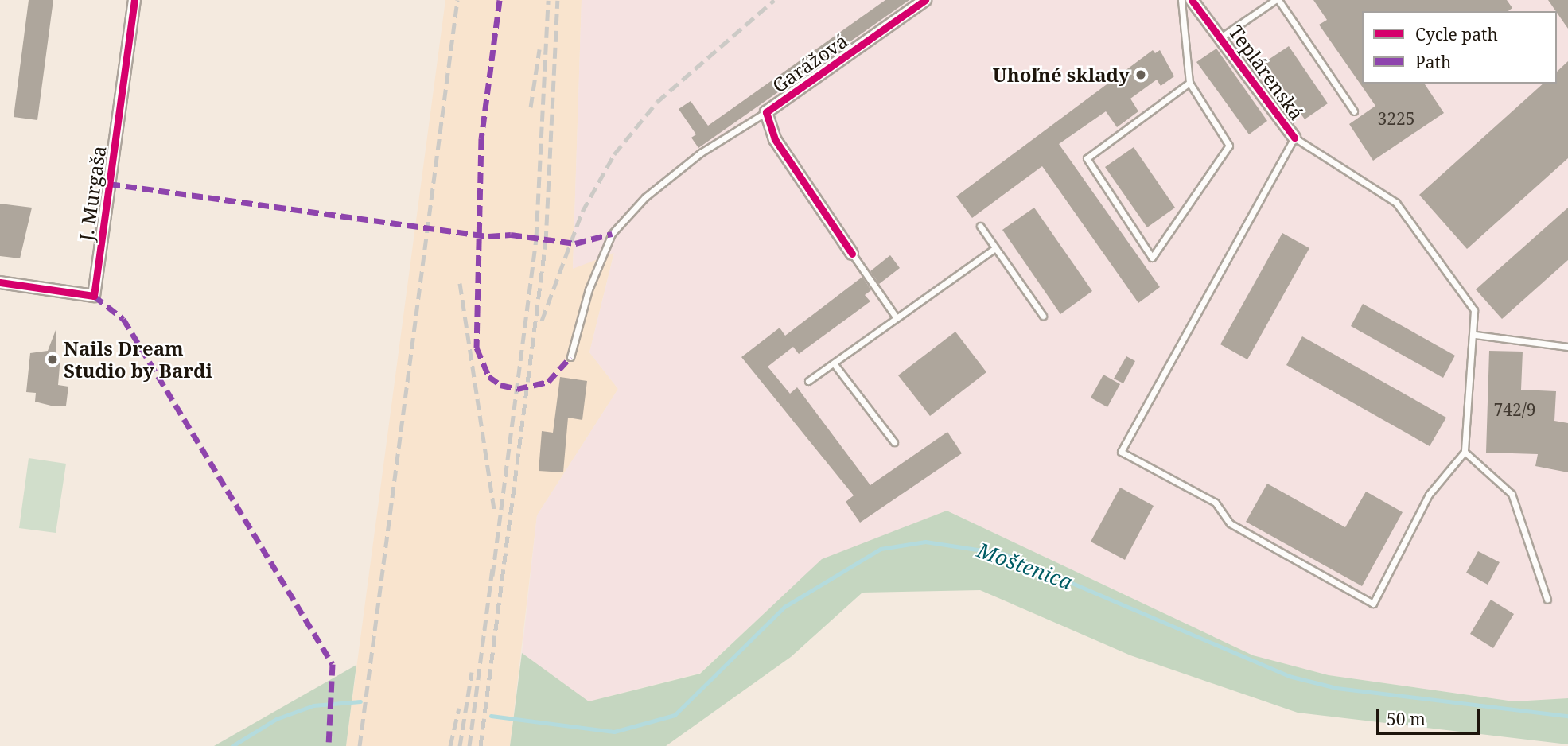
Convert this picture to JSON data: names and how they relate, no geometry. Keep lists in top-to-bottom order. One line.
{"streets":{"street":["Garážová","Teplárenská","J. Murgaša"]},"water":["Moštenica"],"places":["Uhoľné sklady","Nails Dream Studio by Bardi"],"house_numbers":["3225","742/9"],"legend":["Cycle path","Path"],"scale_bar":"50 m"}
